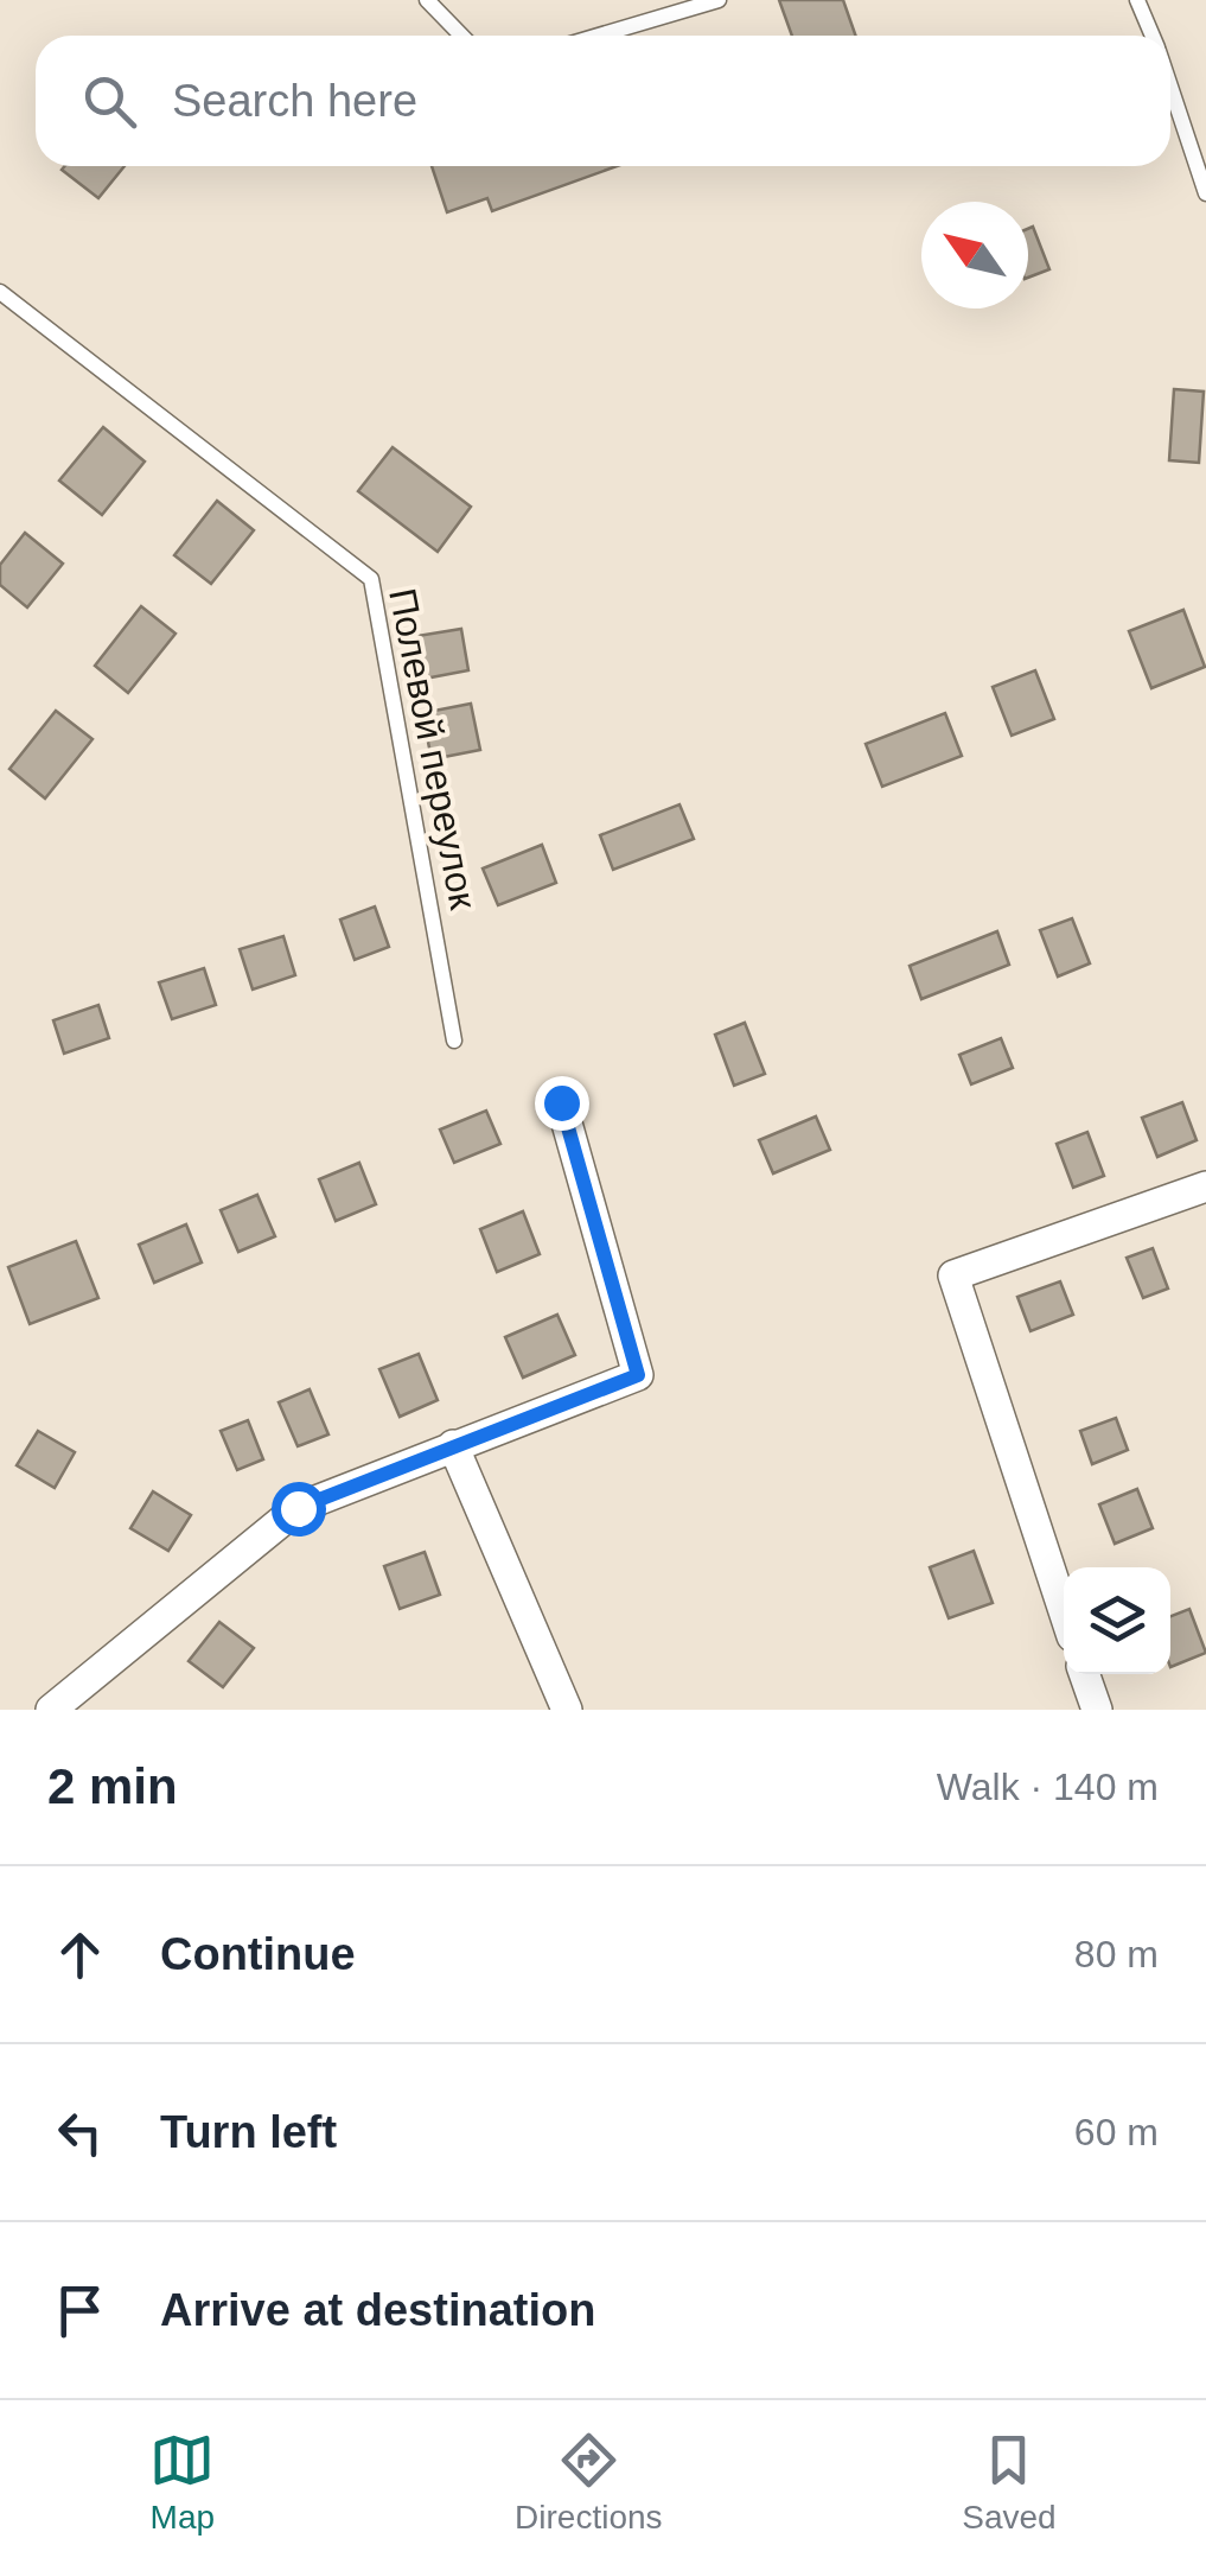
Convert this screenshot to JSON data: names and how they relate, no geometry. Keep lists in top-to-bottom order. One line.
{"streets":{"lane":["Полевой переулок"]},"north":"top left","page":{"search":"Search here","heading":["2 min","Walk · 140 m"],"list":[["Continue","80 m"],["Turn left","60 m"],"Arrive at destination"],"nav":["Map","Directions","Saved"]}}
